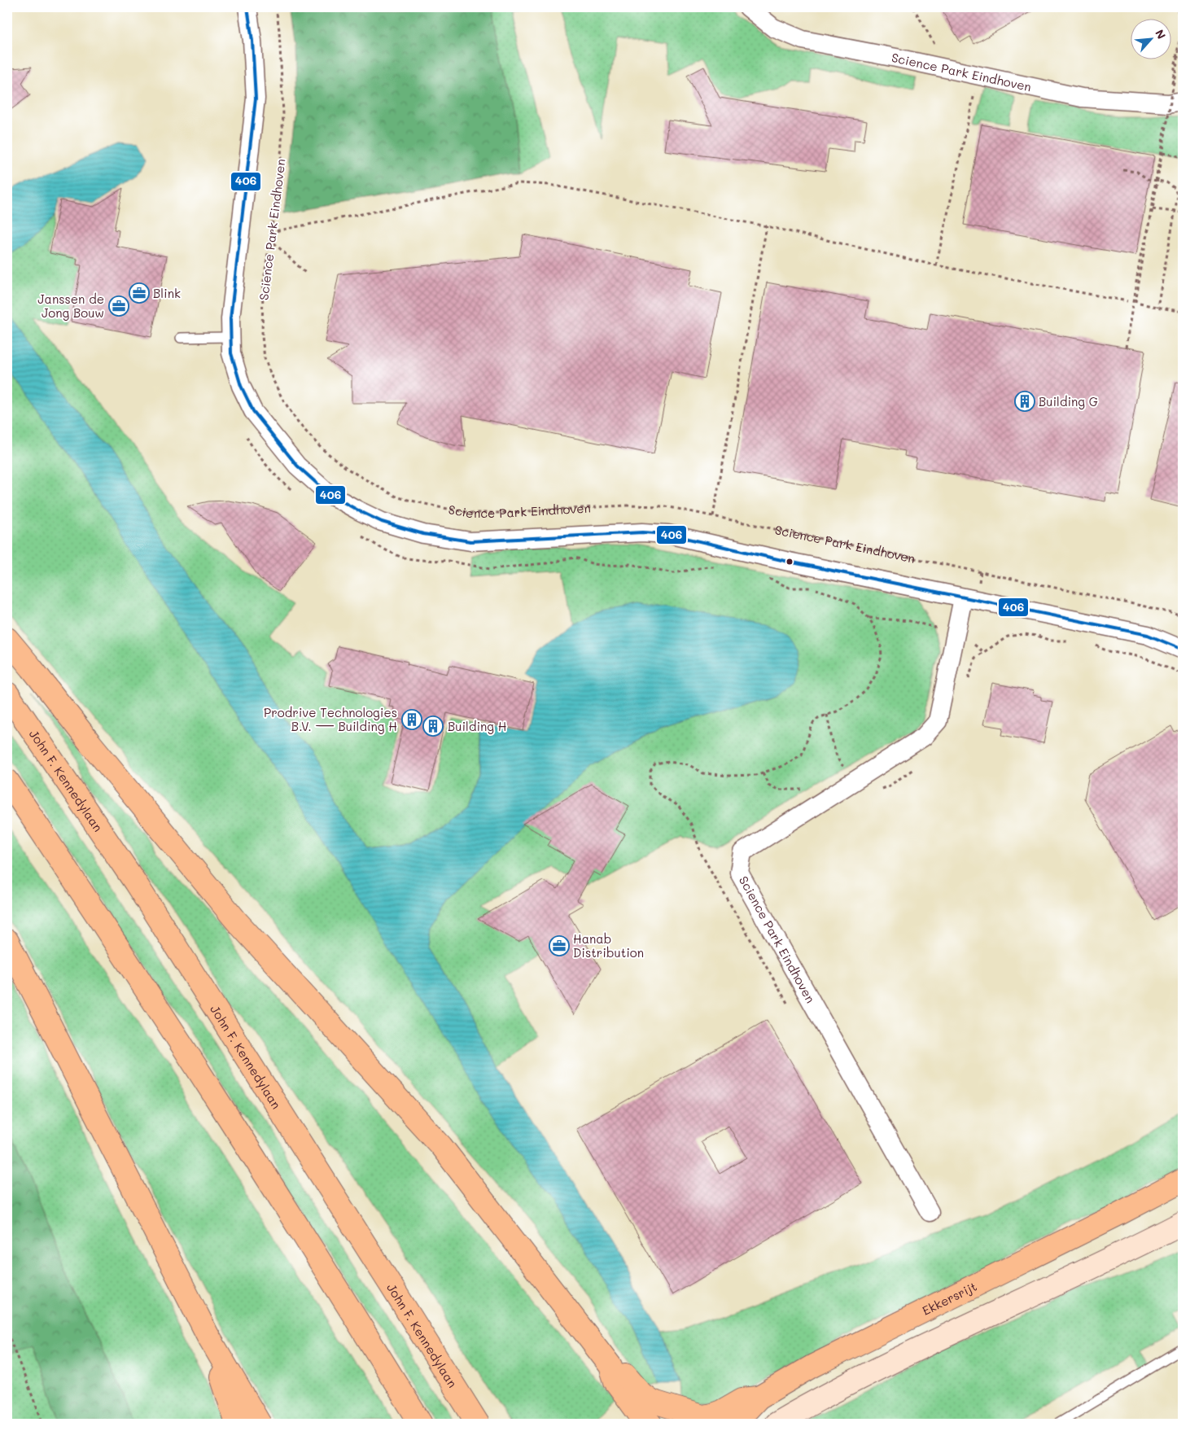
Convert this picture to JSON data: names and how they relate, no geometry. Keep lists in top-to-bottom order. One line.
{"streets":{"highway":["John F. Kennedylaan","Ekkersrijt"],"street":["Science Park Eindhoven"]},"places":{"office":["Blink","Janssen de Jong Bouw","Hanab Distribution"],"building":["Building G","Prodrive Technologies B.V. — Building H","Building H"]},"lines":["transit line 406"],"north":"top right"}
